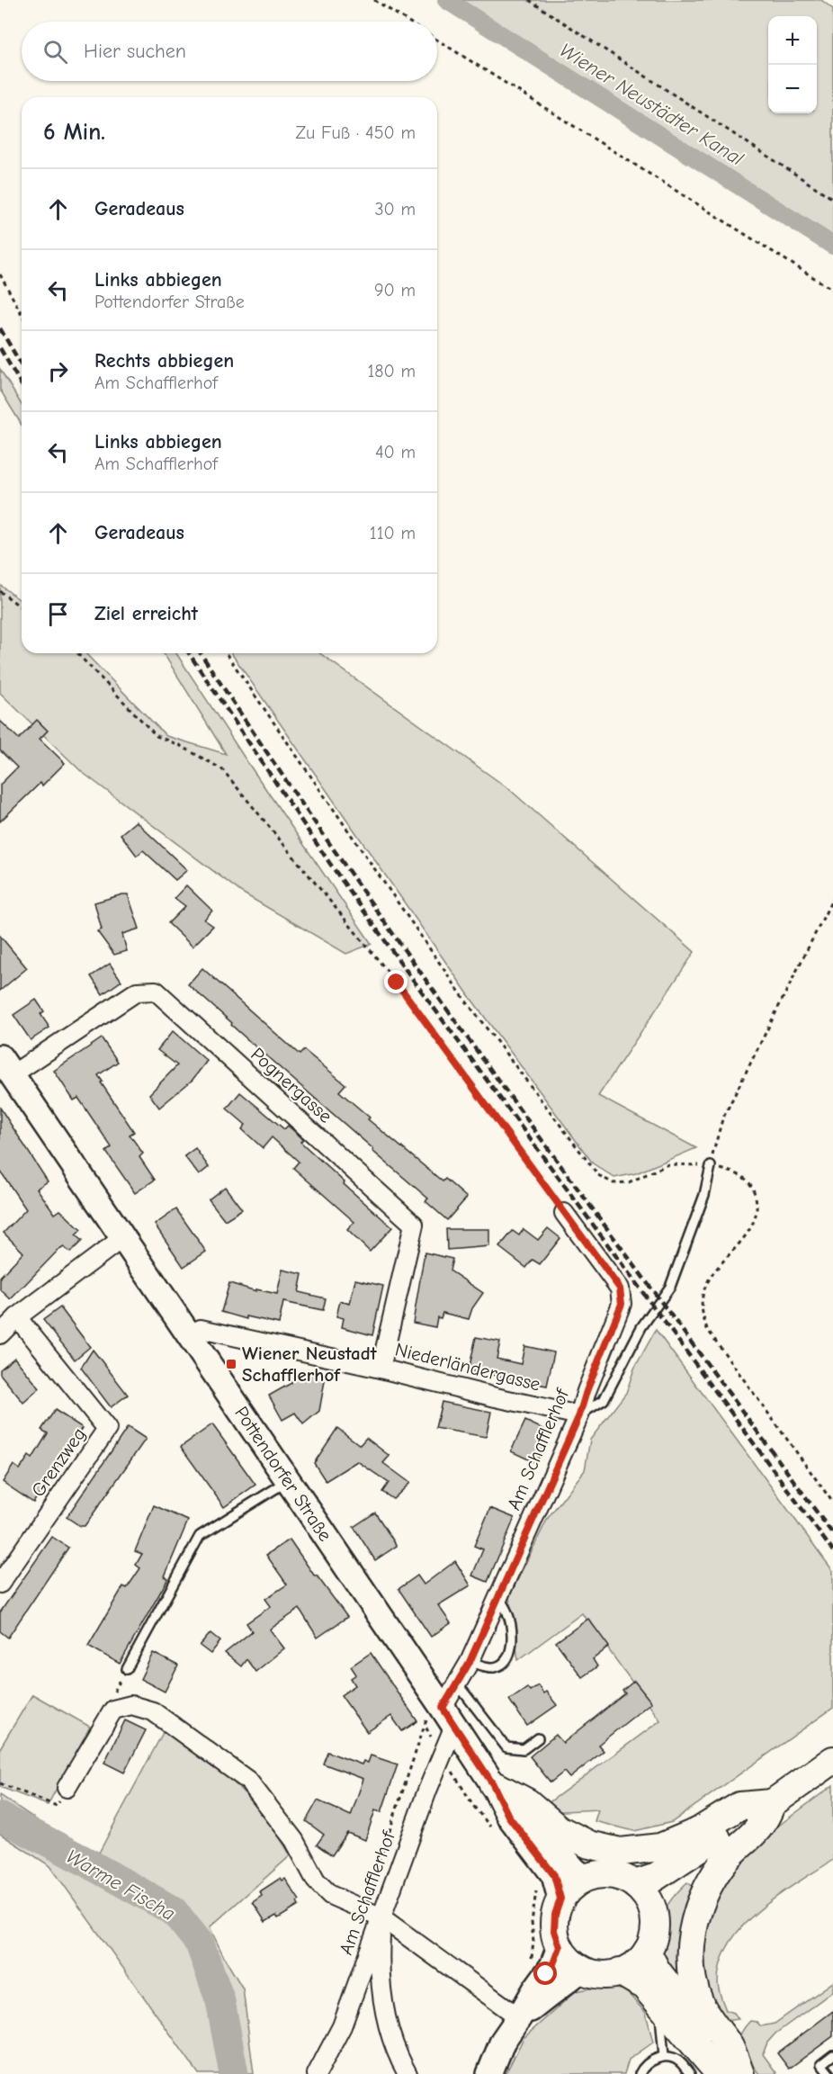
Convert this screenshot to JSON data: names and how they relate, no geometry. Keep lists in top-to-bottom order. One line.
{"streets":{"main road":["Pottendorfer Straße"],"street":["Pognergasse","Niederländergasse","Am Schafflerhof","Grenzweg"]},"crossings":[["Pognergasse","Niederländergasse"],["Pognergasse","Pottendorfer Straße"],["Niederländergasse","Am Schafflerhof"],["Niederländergasse","Pottendorfer Straße"],["Am Schafflerhof","Pottendorfer Straße"]],"water":["Wiener Neustädter Kanal","Warme Fischa"],"places":{"transit":["Wiener Neustadt Schafflerhof"]},"page":{"map_buttons":["+","−"],"search":"Hier suchen","heading":["6 Min.","Zu Fuß · 450 m"],"list":[["Geradeaus","30 m"],["Links abbiegen","Pottendorfer Straße","90 m"],["Rechts abbiegen","Am Schafflerhof","180 m"],["Links abbiegen","Am Schafflerhof","40 m"],["Geradeaus","110 m"],"Ziel erreicht"]}}
